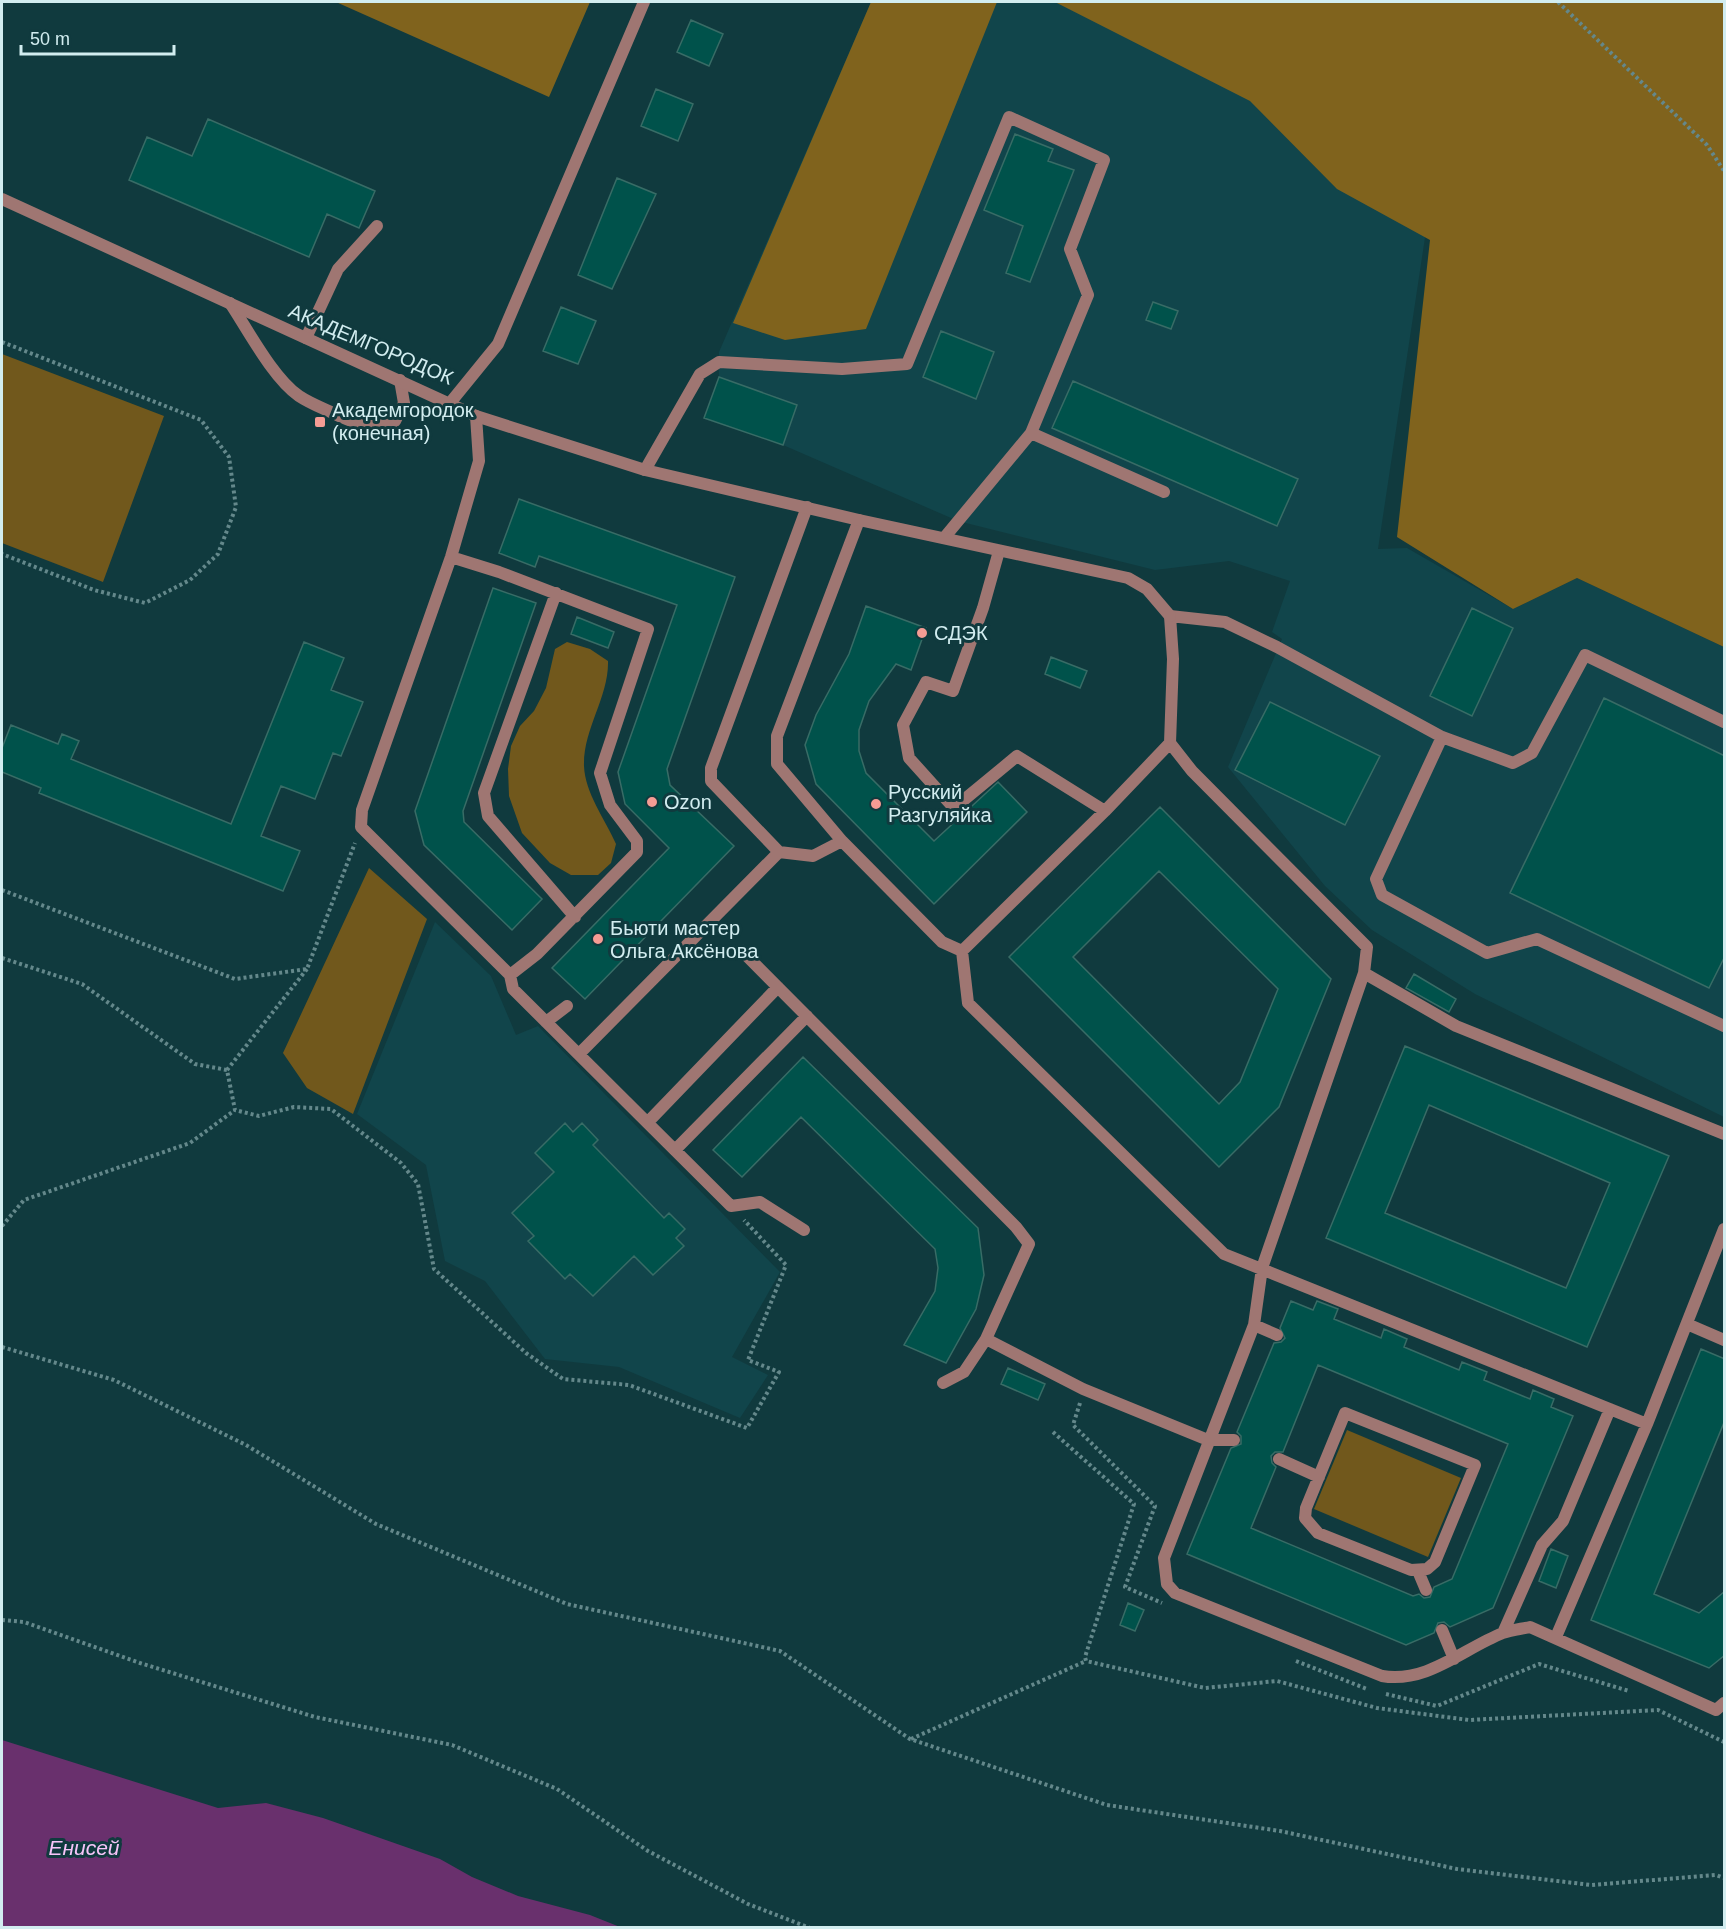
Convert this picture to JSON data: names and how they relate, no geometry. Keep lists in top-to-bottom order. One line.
{"streets":{"street":["АКАДЕМГОРОДОК"]},"water":["Енисей"],"places":{"transit":["Академгородок (конечная)"],"other":["СДЭК","Ozon","Русский Разгуляйка","Бьюти мастер Oльга Аксёнова"]},"scale_bar":"50 m"}
